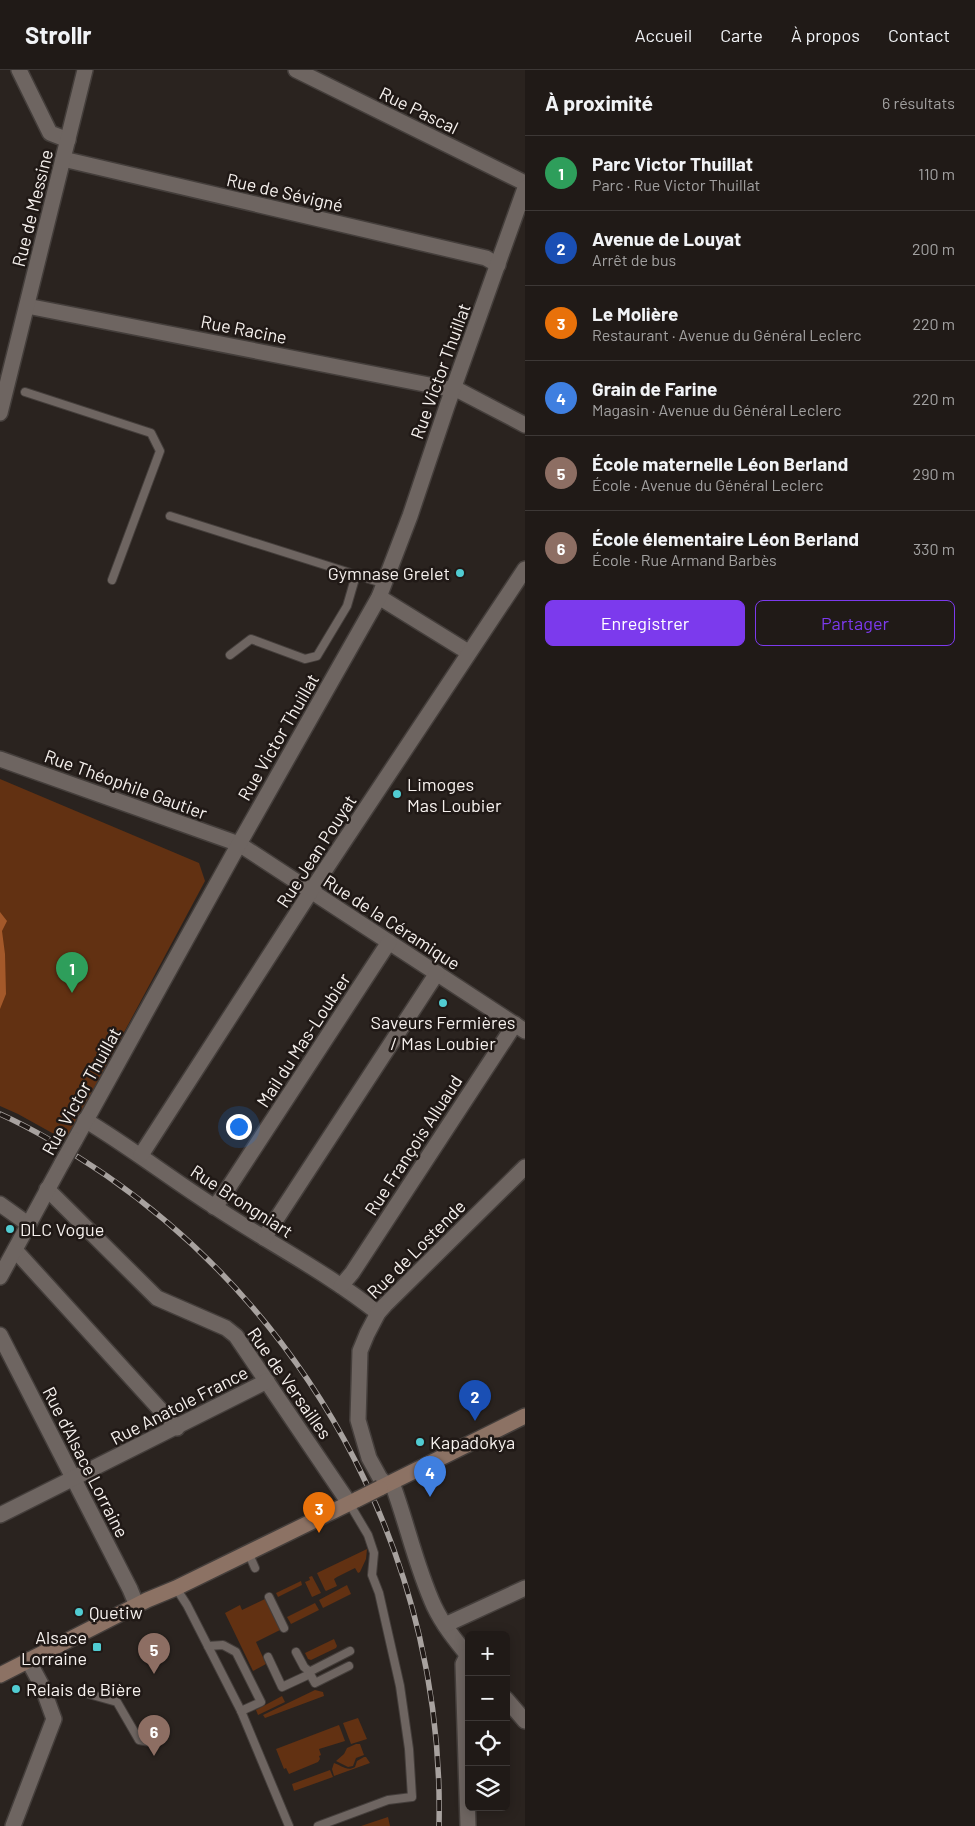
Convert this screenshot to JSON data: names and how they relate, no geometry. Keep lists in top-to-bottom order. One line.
{"streets":{"street":["Rue Pascal","Rue de Sévigné","Rue de Messine","Rue Racine","Rue Victor Thuillat","Rue Théophile Gautier","Rue Jean Pouyat","Rue de la Céramique","Mail du Mas-Loubier","Rue François Alluaud","Rue Brongniart","Rue de Lostende","Rue de Versailles","Rue Anatole France","Rue d'Alsace Lorraine"]},"crossings":[["Rue de Sévigné","Rue de Messine"],["Rue de Sévigné","Rue Victor Thuillat"],["Rue de Messine","Rue Racine"],["Rue Racine","Rue Victor Thuillat"],["Rue Victor Thuillat","Rue Théophile Gautier"],["Rue Victor Thuillat","Rue de la Céramique"],["Rue Victor Thuillat","Rue Brongniart"],["Rue Victor Thuillat","Rue de Versailles"],["Rue Théophile Gautier","Rue de la Céramique"],["Rue Jean Pouyat","Rue de la Céramique"],["Rue Jean Pouyat","Rue Brongniart"],["Rue de la Céramique","Mail du Mas-Loubier"],["Rue de la Céramique","Rue François Alluaud"],["Mail du Mas-Loubier","Rue Brongniart"],["Rue François Alluaud","Rue Brongniart"],["Rue Brongniart","Rue de Lostende"],["Rue de Versailles","Rue Anatole France"],["Rue Anatole France","Rue d'Alsace Lorraine"]],"places":{"other":["Gymnase Grelet","Limoges Mas Loubier","Saveurs Fermières / Mas Loubier","DLC Vogue","Kapadokya","Quetiw","Relais de Bière"],"transit":["Alsace Lorraine"]},"page":{"header":"Strollr","nav":["Accueil","Carte","À propos","Contact"],"heading":["À proximité","6 résultats"],"list":[{"mark":"1","name":"Parc Victor Thuillat","note":"Parc · Rue Victor Thuillat","value":"110 m"},{"mark":"2","name":"Avenue de Louyat","note":"Arrêt de bus","value":"200 m"},{"mark":"3","name":"Le Molière","note":"Restaurant · Avenue du Général Leclerc","value":"220 m"},{"mark":"4","name":"Grain de Farine","note":"Magasin · Avenue du Général Leclerc","value":"220 m"},{"mark":"5","name":"École maternelle Léon Berland","note":"École · Avenue du Général Leclerc","value":"290 m"},{"mark":"6","name":"École élementaire Léon Berland","note":"École · Rue Armand Barbès","value":"330 m"}],"buttons":["Enregistrer","Partager"],"pins":["1","2","4","3","5","6"],"map_buttons":["+","−"]}}
